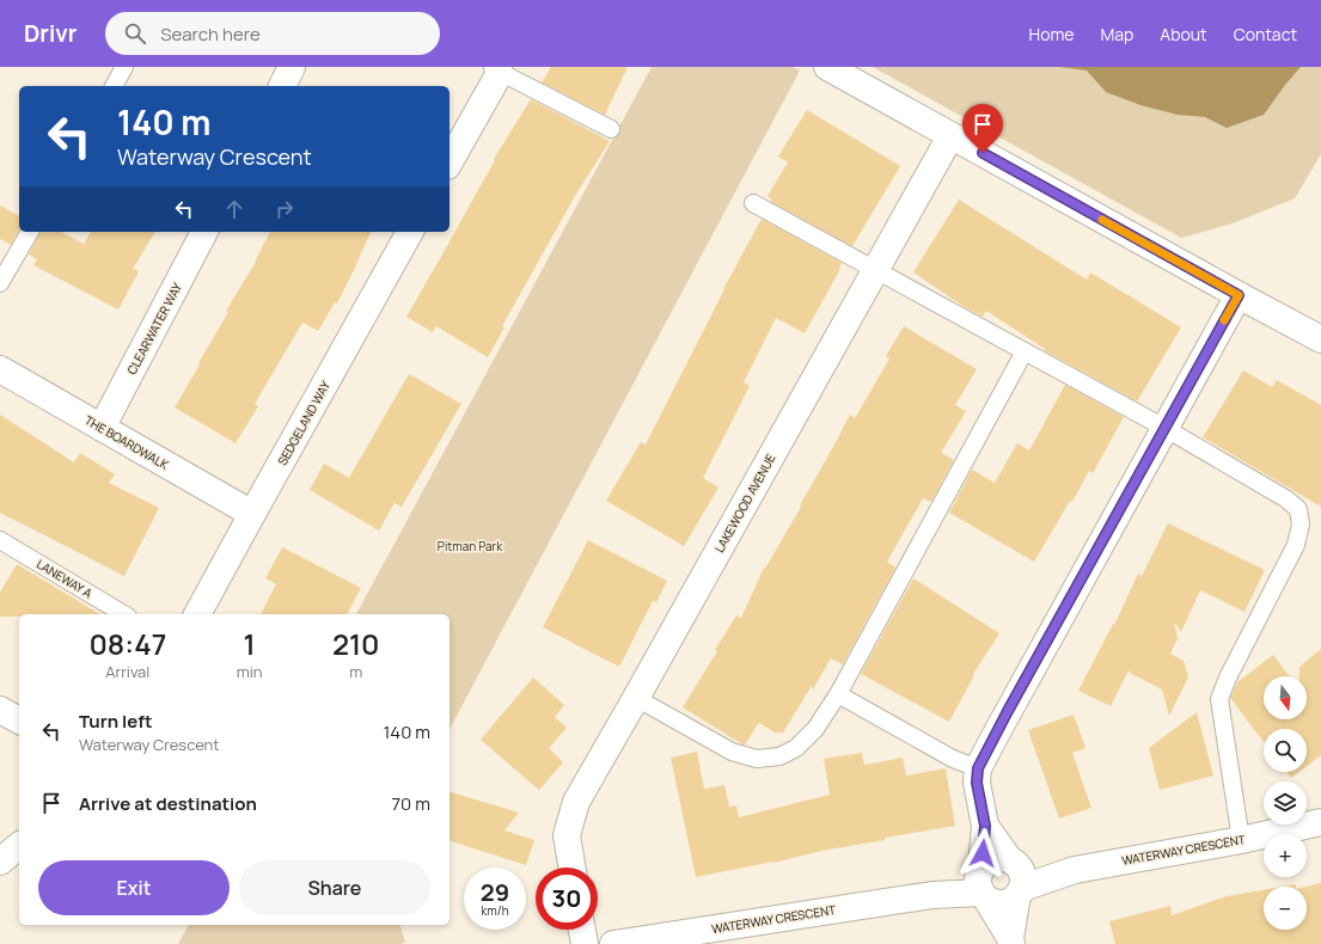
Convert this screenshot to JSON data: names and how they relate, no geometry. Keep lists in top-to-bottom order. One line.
{"streets":{"street":["CLEARWATER WAY","SEDGELAND WAY","THE BOARDWALK","LAKEWOOD AVENUE","WATERWAY CRESCENT"],"lane":["LANEWAY A"]},"crossings":[["CLEARWATER WAY","THE BOARDWALK"],["SEDGELAND WAY","THE BOARDWALK"]],"parks":["Pitman Park"],"north":"bottom","page":{"header":"Drivr","search":"Search here","nav":["Home","Map","About","Contact"],"turn":["140 m","Waterway Crescent"],"eta":["08:47","Arrival","1","min","210","m"],"map_buttons":["+","−"],"list":[{"name":"Turn left","note":"Waterway Crescent","value":"140 m"},{"name":"Arrive at destination","value":"70 m"}],"buttons":["Exit","Share"],"speed":"29 km/h","limit":"30"}}
